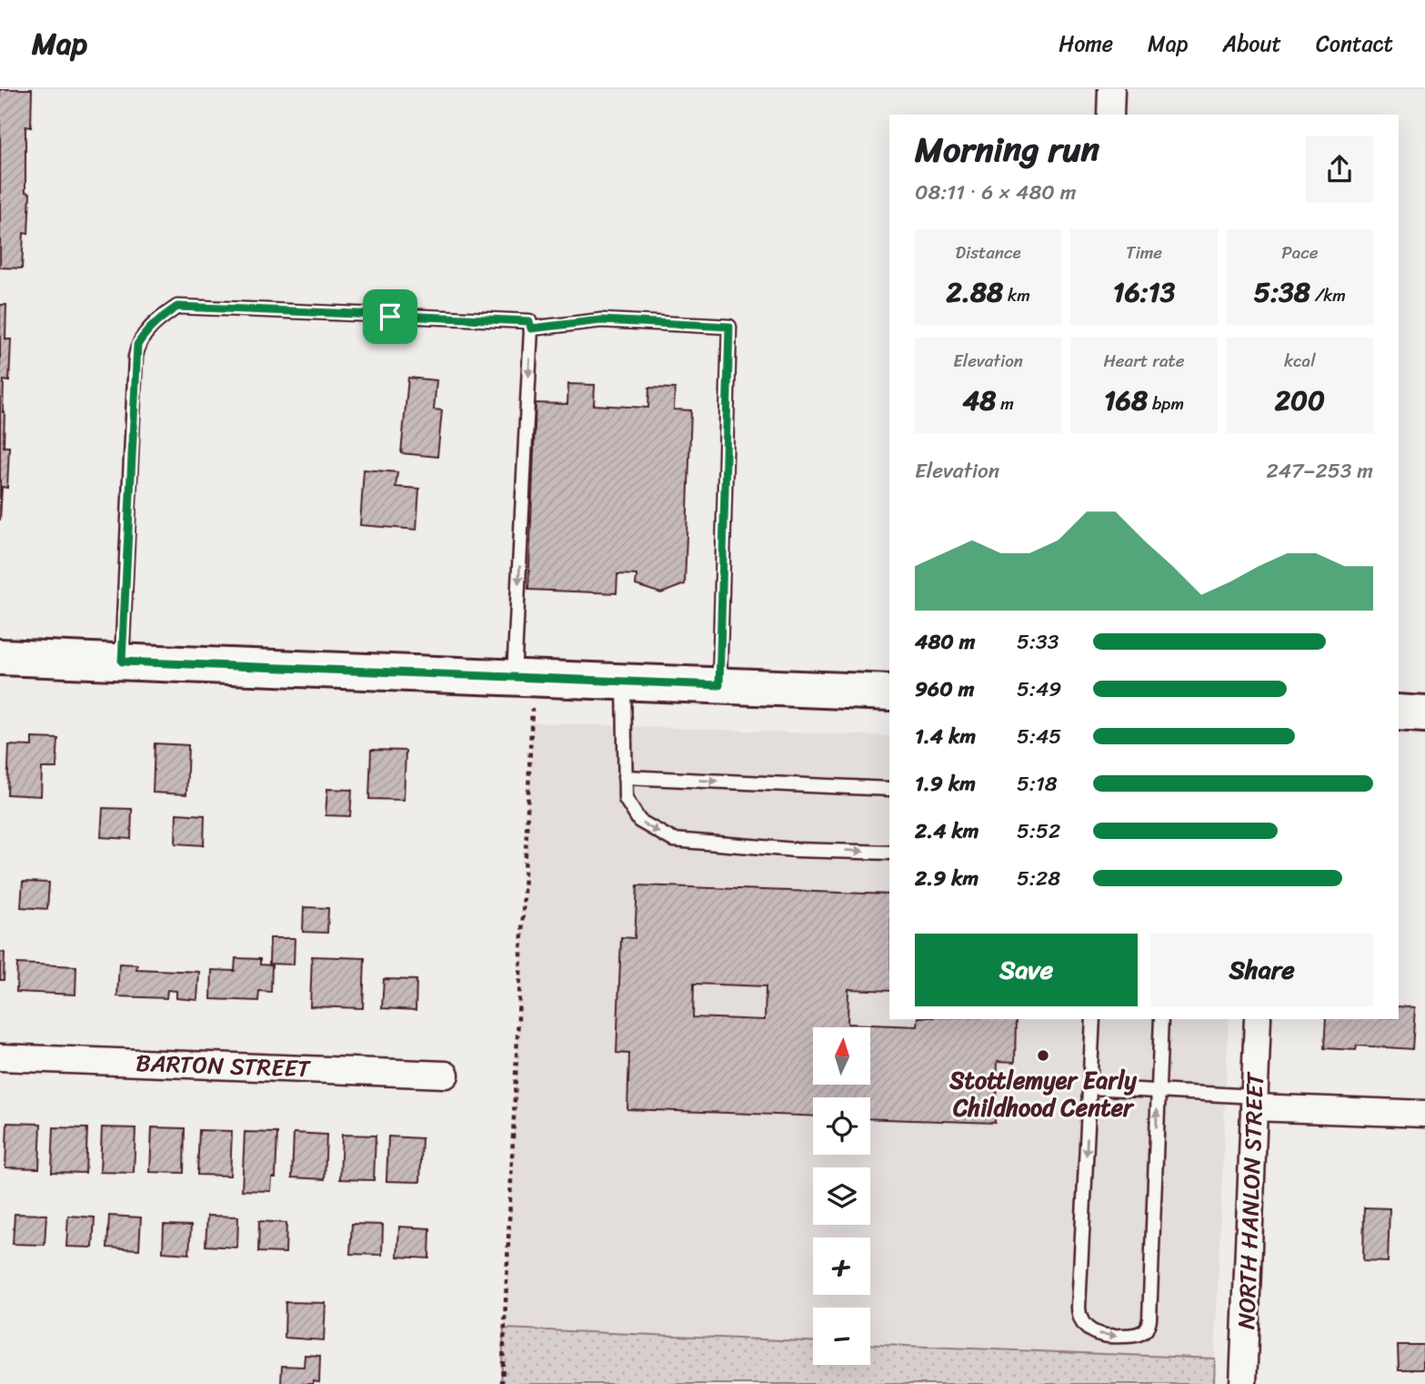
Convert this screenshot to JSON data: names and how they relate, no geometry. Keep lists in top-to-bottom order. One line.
{"streets":{"street":["BARTON STREET","NORTH HANLON STREET"]},"places":["Stottlemyer Early Childhood Center"],"north":"top","page":{"header":"Map","nav":["Home","Map","About","Contact"],"heading":["Morning run","08:11 · 6 × 480 m"],"stats":[["Distance","2.88 km"],["Time","16:13"],["Pace","5:38 /km"],["Elevation","48 m"],["Heart rate","168 bpm"],["kcal","200"]],"chart":["Elevation","247–253 m"],"list":[{"name":"480 m","note":"5:33"},{"name":"960 m","note":"5:49"},{"name":"1.4 km","note":"5:45"},{"name":"1.9 km","note":"5:18"},{"name":"2.4 km","note":"5:52"},{"name":"2.9 km","note":"5:28"}],"buttons":["Save","Share"],"map_buttons":["+","−"]}}
